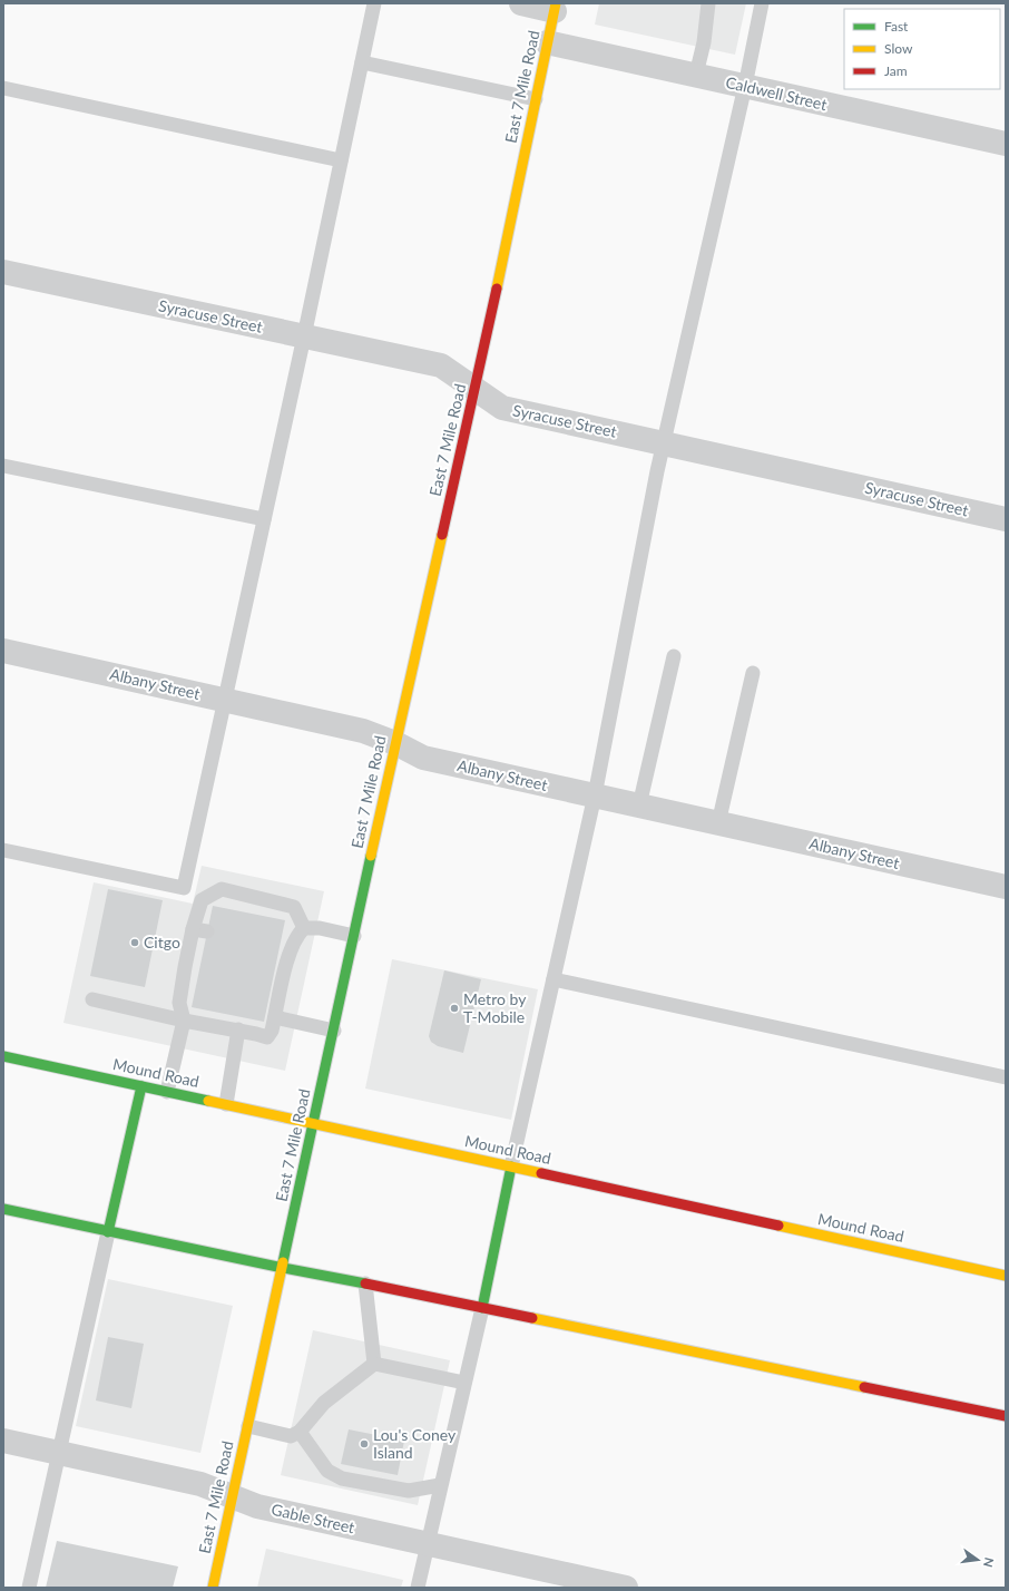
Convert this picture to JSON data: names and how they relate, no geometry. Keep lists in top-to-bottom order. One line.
{"streets":{"main road":["East 7 Mile Road","Mound Road"],"street":["Caldwell Street","Syracuse Street","Albany Street","Gable Street"]},"crossings":[["East 7 Mile Road","Caldwell Street"],["East 7 Mile Road","Syracuse Street"],["East 7 Mile Road","Albany Street"],["East 7 Mile Road","Mound Road"],["East 7 Mile Road","Gable Street"]],"places":["Citgo","Metro by T-Mobile","Lou's Coney Island"],"legend":["Fast","Slow","Jam"],"north":"right"}
